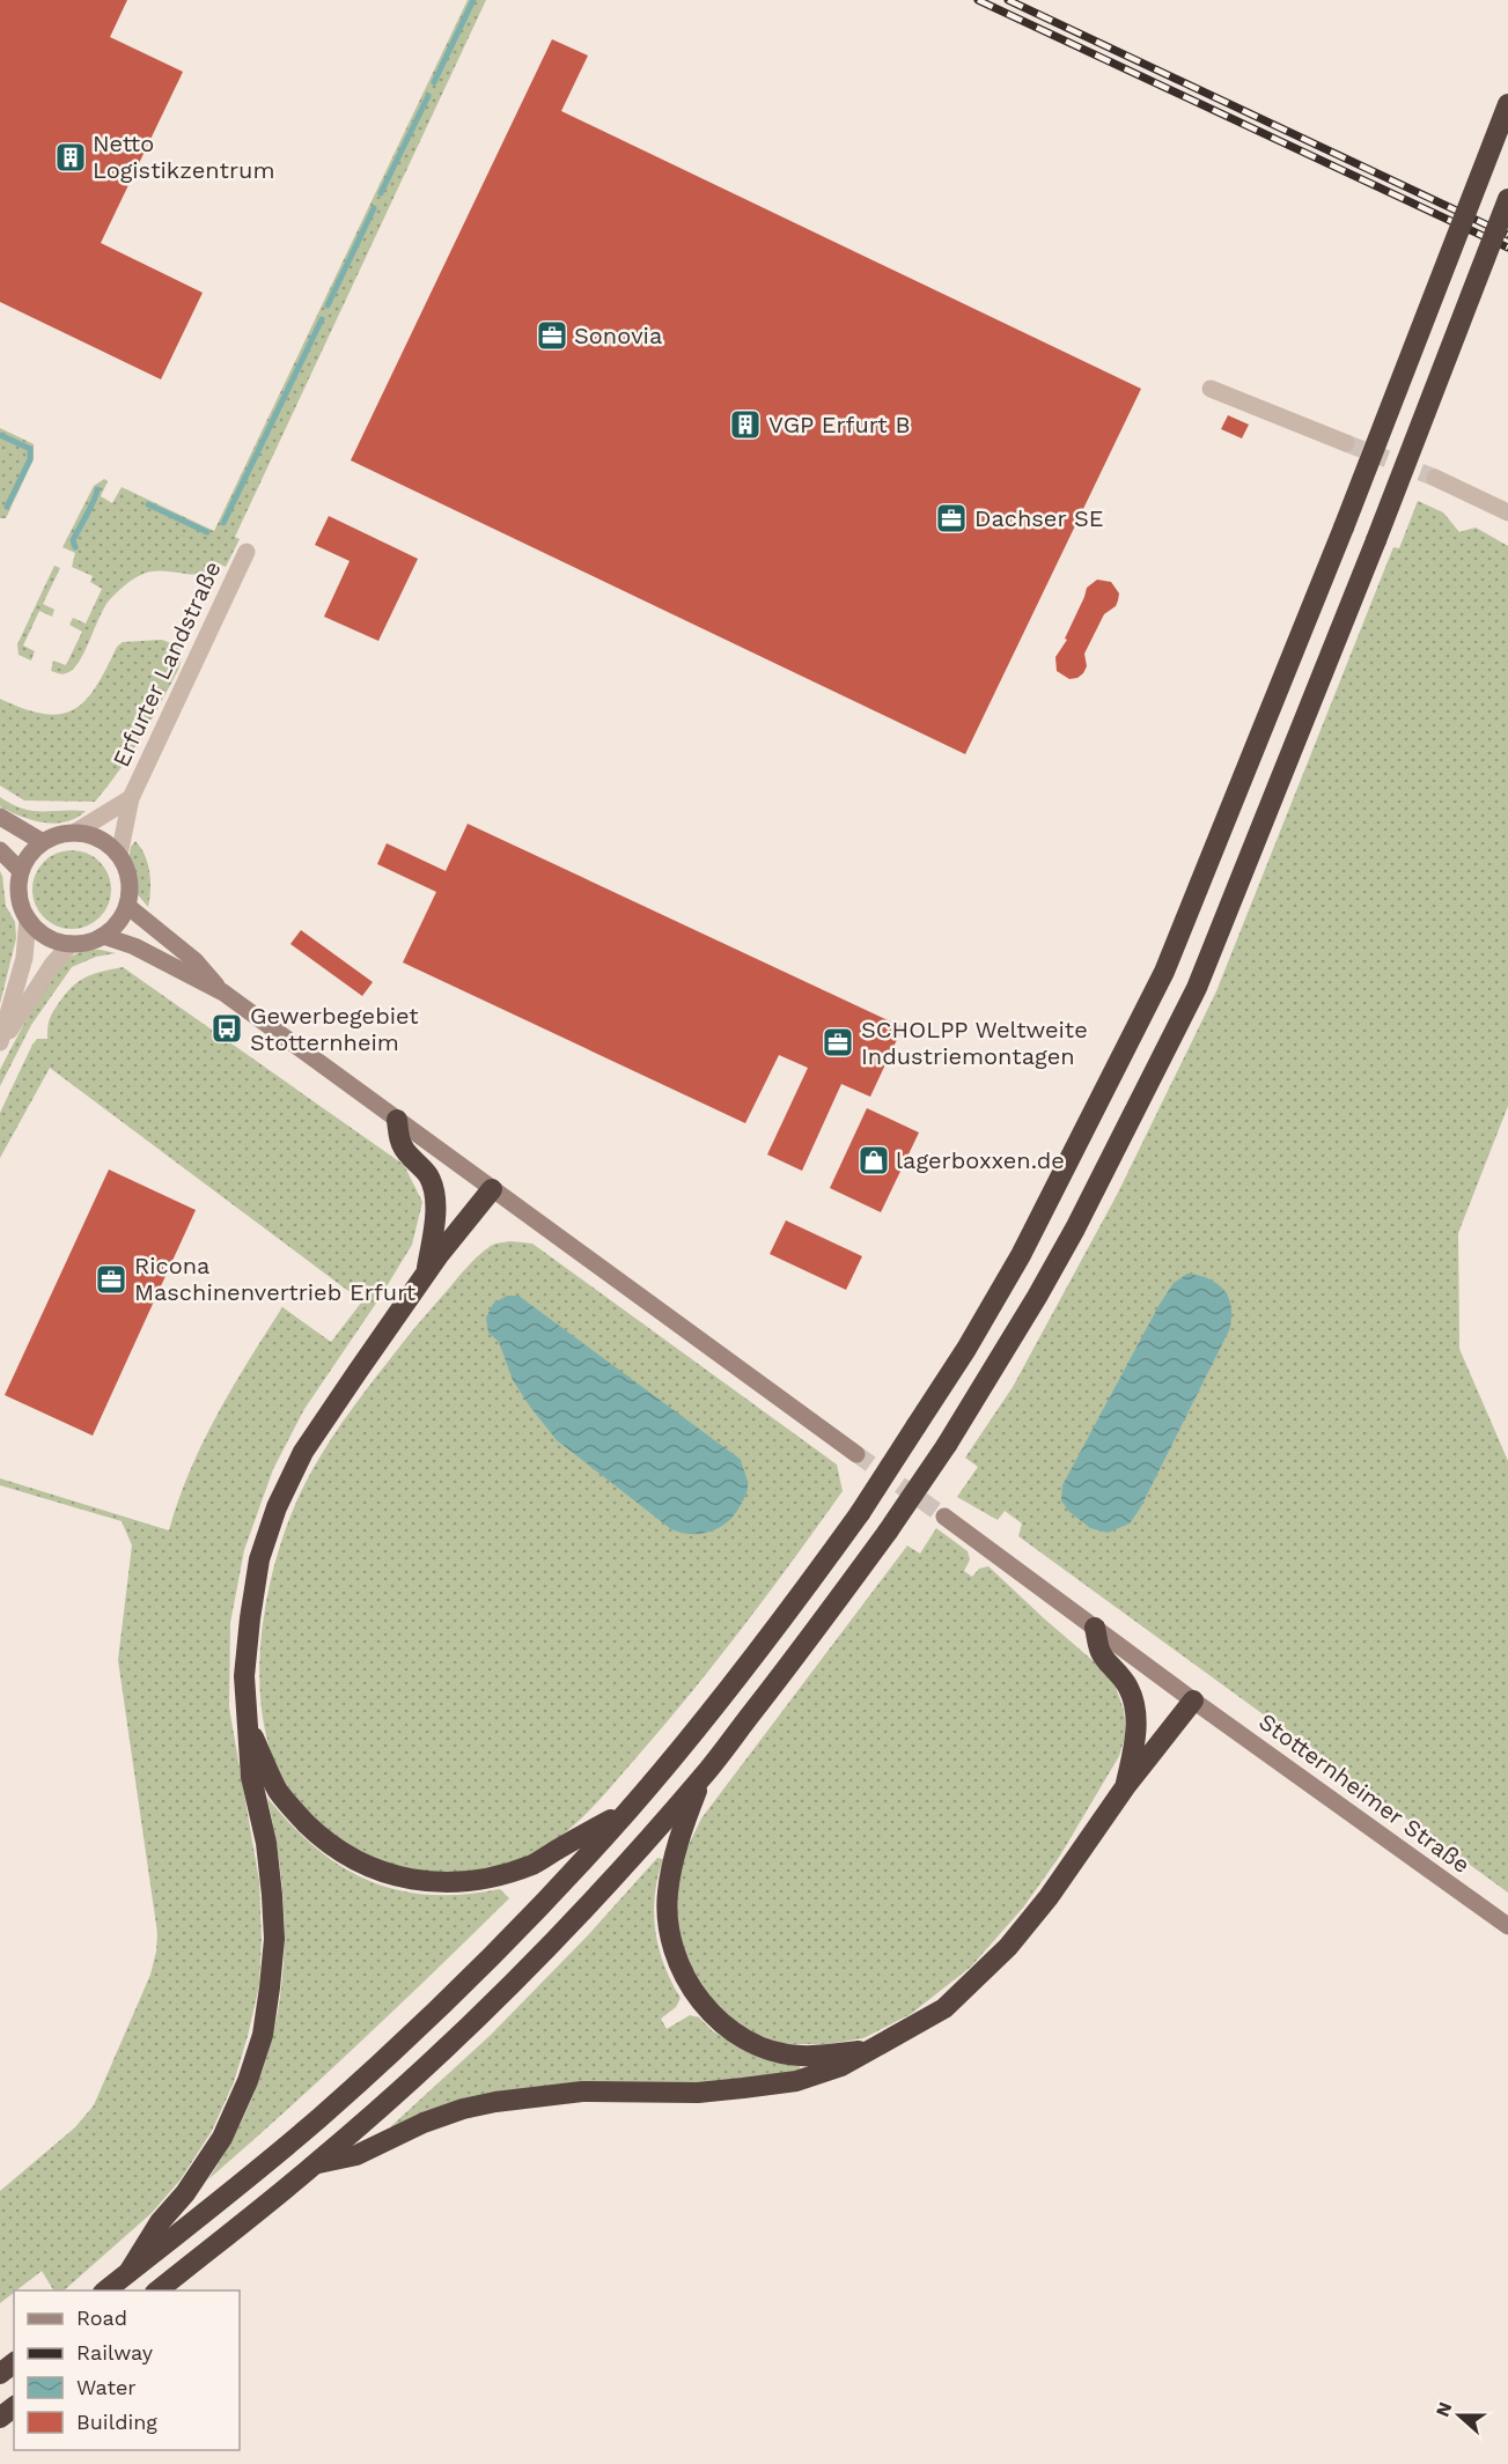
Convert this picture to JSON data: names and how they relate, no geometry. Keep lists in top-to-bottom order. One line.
{"streets":{"main road":["Stotternheimer Straße"],"street":["Erfurter Landstraße"]},"places":{"building":["Netto Logistikzentrum","VGP Erfurt B"],"office":["Sonovia","Dachser SE","SCHOLPP Weltweite Industriemontagen","Ricona Maschinenvertrieb Erfurt"],"bus stop":["Gewerbegebiet Stotternheim"],"shop":["lagerboxxen.de"]},"legend":["Road","Railway","Water","Building"],"north":"left"}
